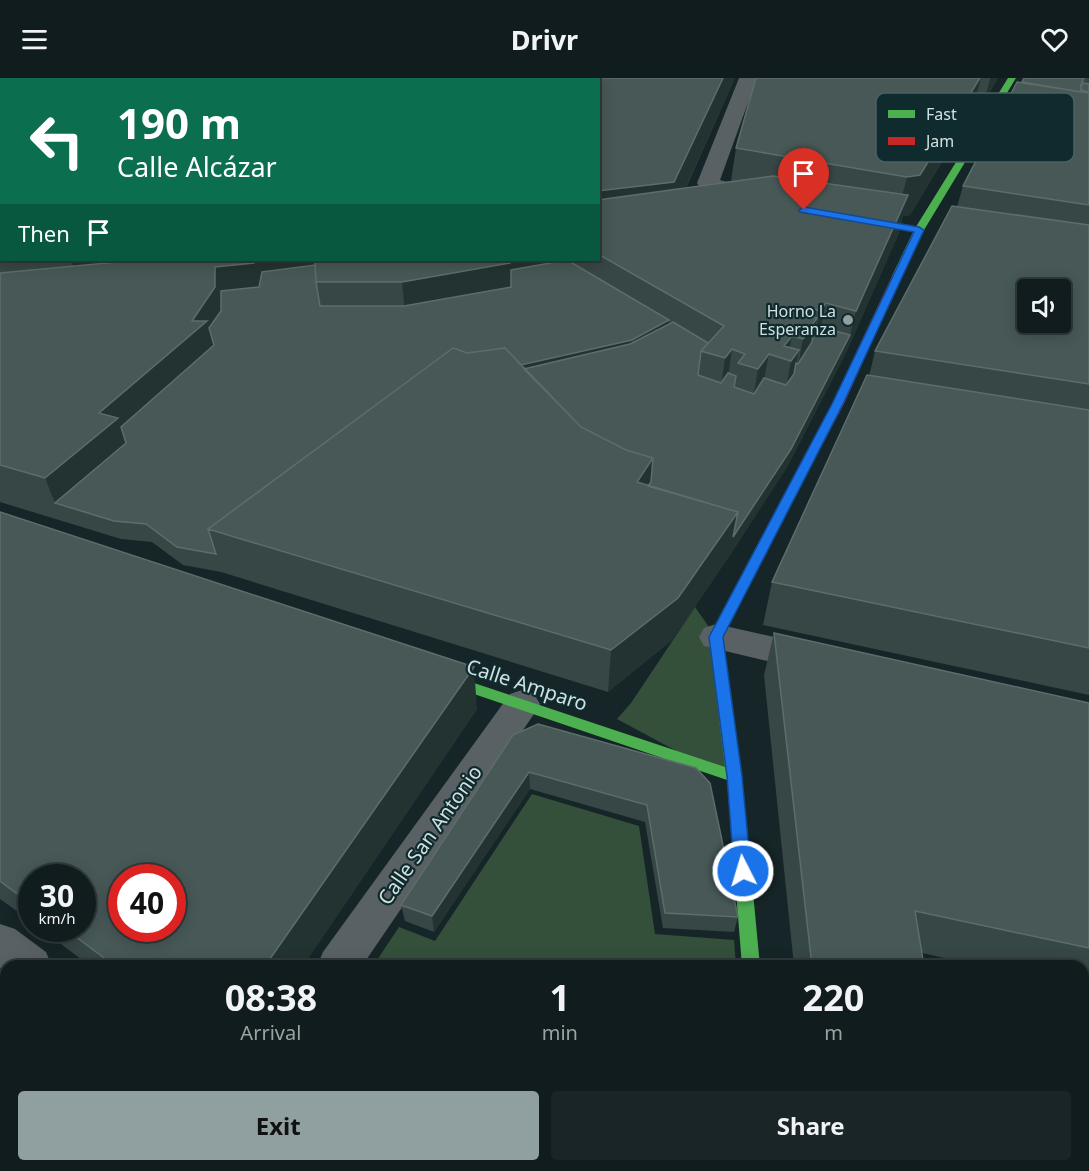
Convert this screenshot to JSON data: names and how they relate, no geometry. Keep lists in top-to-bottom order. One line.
{"streets":{"street":["Calle Amparo","Calle San Antonio"]},"crossings":[["Calle Amparo","Calle San Antonio"]],"places":["Horno La Esperanza"],"legend":["Fast","Jam"],"page":{"header":"Drivr","turn":["190 m","Calle Alcázar"],"then":"Then","speed":"30 km/h","limit":"40","eta":["08:38","Arrival","1","min","220","m"],"buttons":["Exit","Share"]}}
